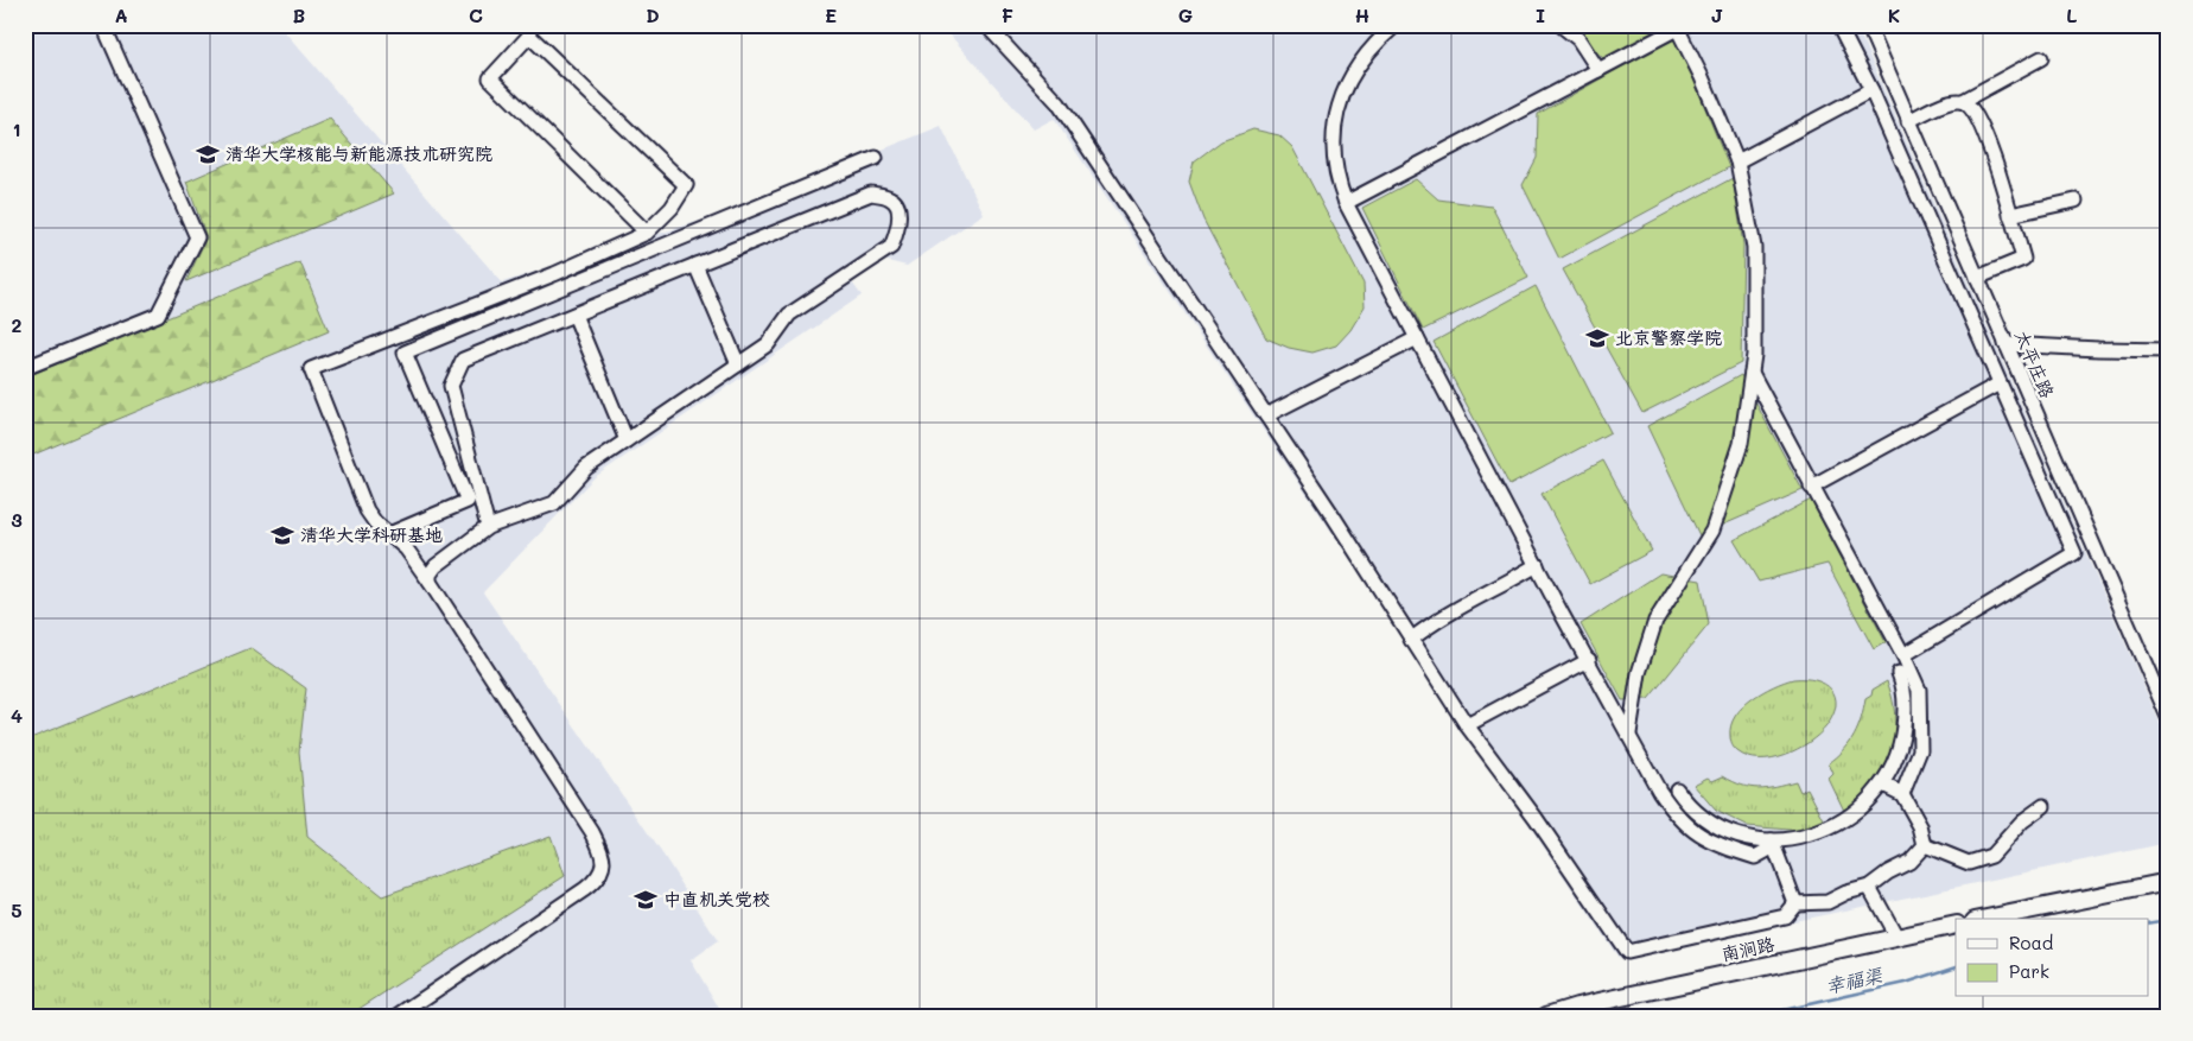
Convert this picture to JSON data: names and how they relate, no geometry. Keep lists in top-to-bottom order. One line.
{"streets":{"main road":["南涧路"],"street":["太平庄路"]},"water":["幸福渠"],"places":{"school or university":["清华大学核能与新能源技术研究院","北京警察学院","清华大学科研基地","中直机关党校"]},"legend":["Road","Park"],"grid":{"columns":["A","B","C","D","E","F","G","H","I","J","K","L"],"rows":["1","2","3","4","5"]}}
